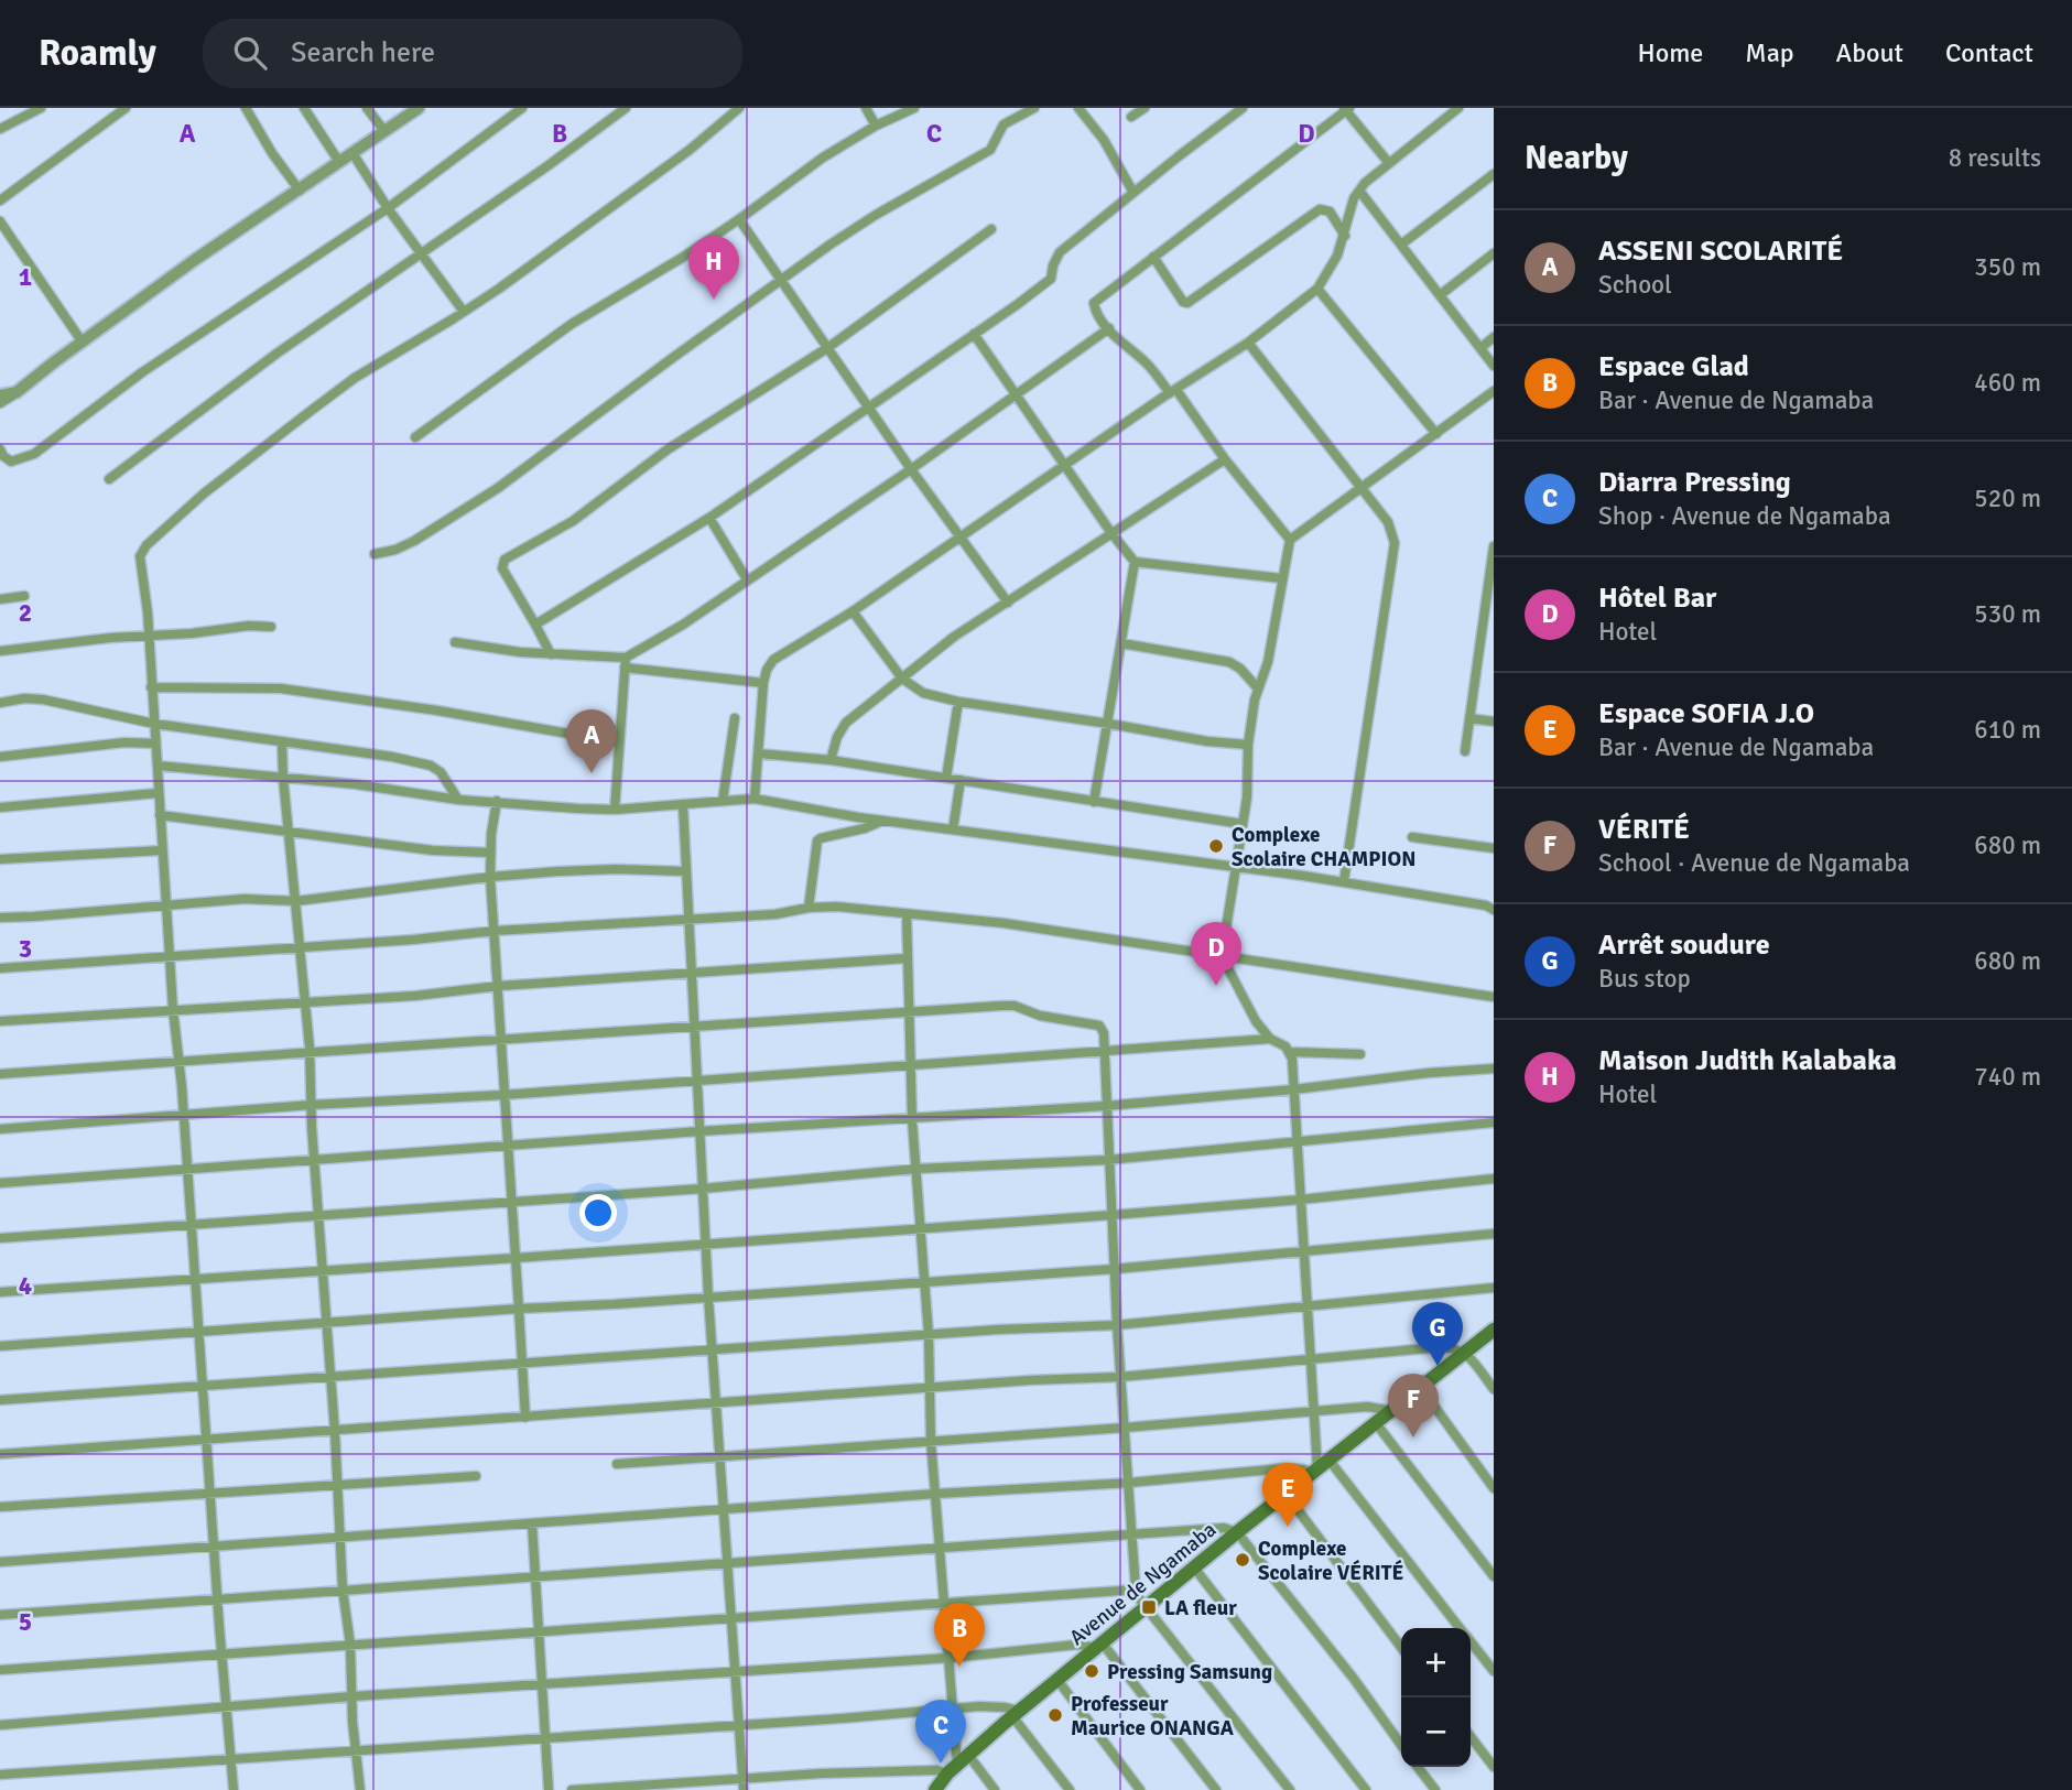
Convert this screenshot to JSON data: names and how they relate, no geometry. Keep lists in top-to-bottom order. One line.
{"streets":{"main road":["Avenue de Ngamaba"]},"places":{"other":["Complexe Scolaire CHAMPION","Complexe Scolaire VÉRITÉ","Pressing Samsung","Professeur Maurice ONANGA"],"transit":["LA fleur"]},"page":{"header":"Roamly","search":"Search here","nav":["Home","Map","About","Contact"],"heading":["Nearby","8 results"],"list":[{"mark":"A","name":"ASSENI SCOLARITÉ","note":"School","value":"350 m"},{"mark":"B","name":"Espace Glad","note":"Bar · Avenue de Ngamaba","value":"460 m"},{"mark":"C","name":"Diarra Pressing","note":"Shop · Avenue de Ngamaba","value":"520 m"},{"mark":"D","name":"Hôtel Bar","note":"Hotel","value":"530 m"},{"mark":"E","name":"Espace SOFIA J.O","note":"Bar · Avenue de Ngamaba","value":"610 m"},{"mark":"F","name":"VÉRITÉ","note":"School · Avenue de Ngamaba","value":"680 m"},{"mark":"G","name":"Arrêt soudure","note":"Bus stop","value":"680 m"},{"mark":"H","name":"Maison Judith Kalabaka","note":"Hotel","value":"740 m"}],"pins":["H","A","D","G","F","E","B","C"],"map_buttons":["+","−"]},"grid":{"columns":["A","B","C","D"],"rows":["1","2","3","4","5"]}}
